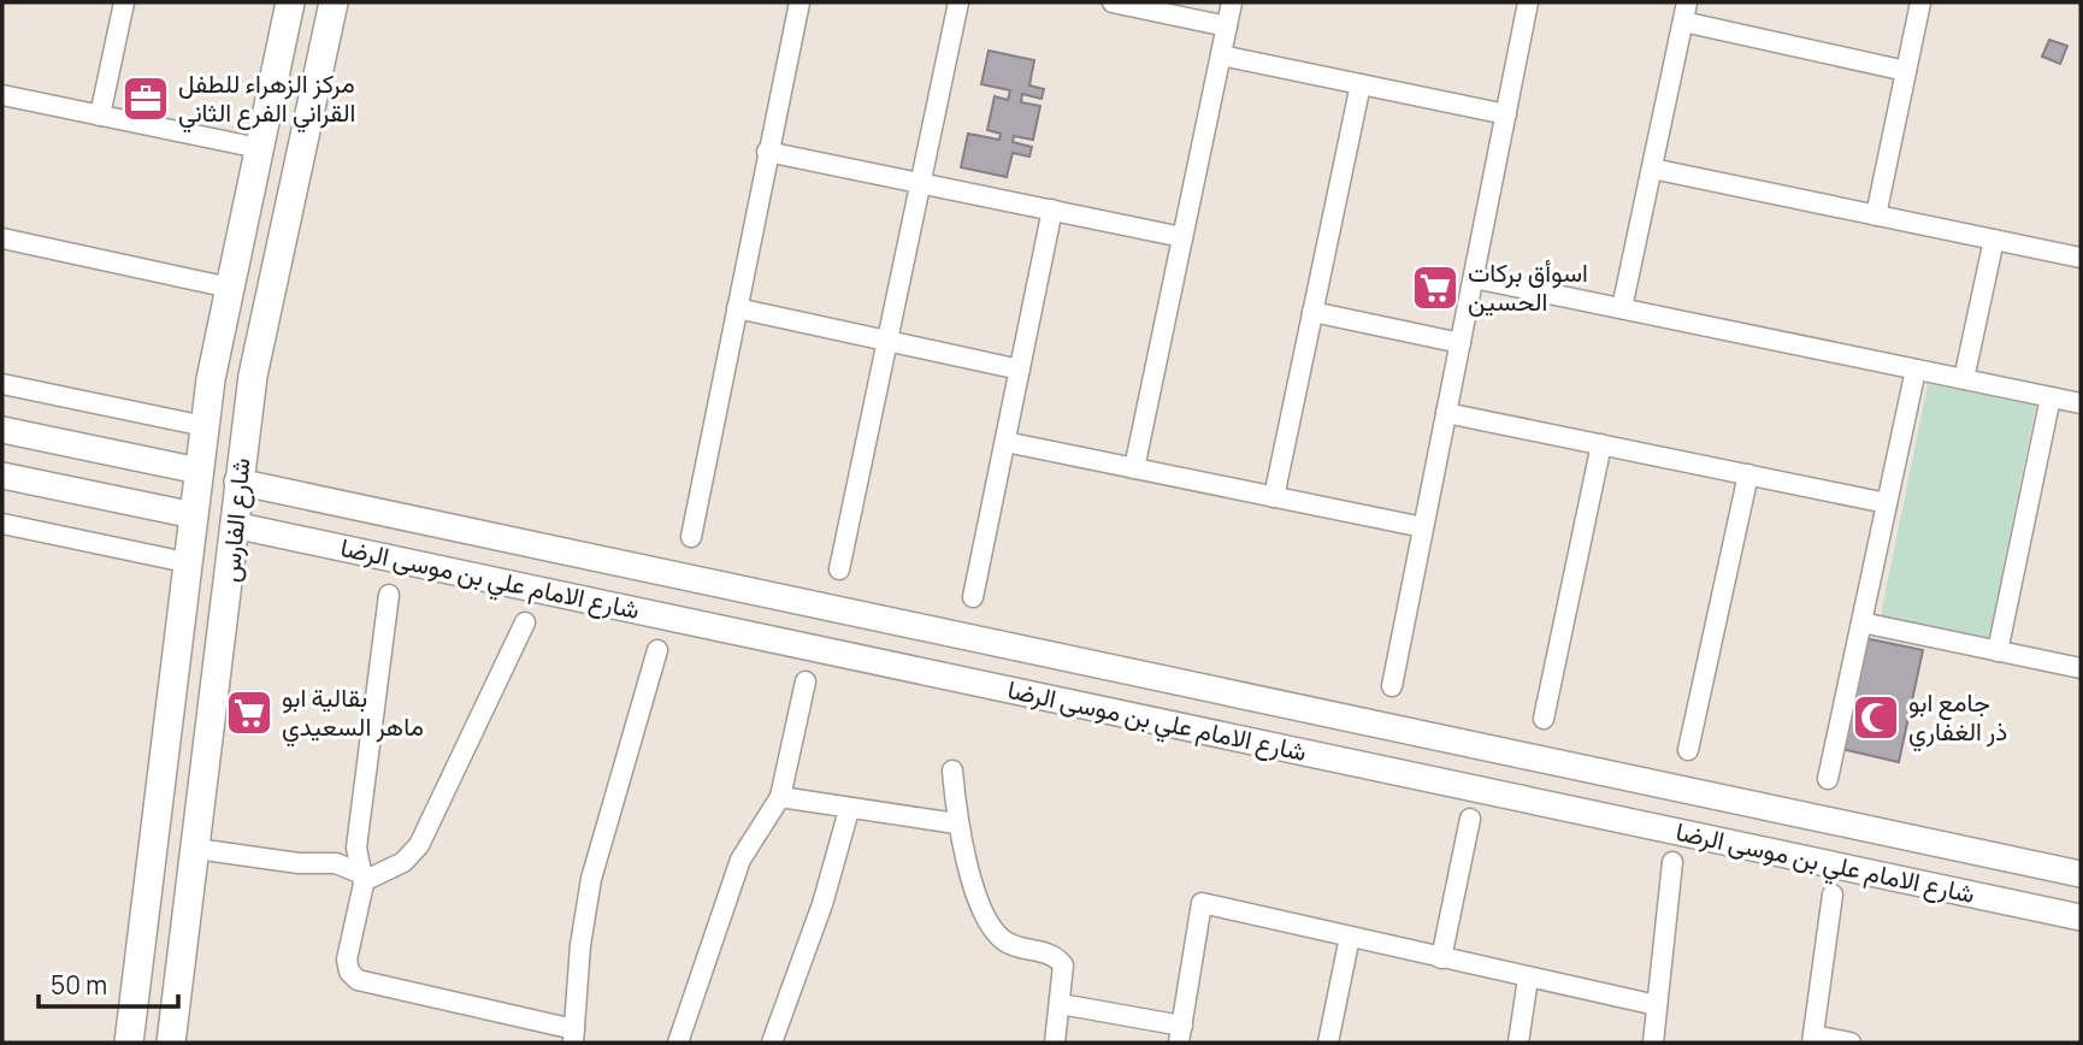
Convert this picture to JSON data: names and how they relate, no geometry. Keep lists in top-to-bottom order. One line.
{"streets":{"main road":["شارع الفارس","شارع الامام علي بن موسى الرضا"]},"crossings":[["شارع الفارس","شارع الامام علي بن موسى الرضا"]],"places":{"office":["مركز الزهراء للطفل القراني الفرع الثاني"],"supermarket":["اسوأق بركات الحسين","بقالية ابو ماهر السعيدي"],"mosque":["جامع ابو ذر الغفاري"]},"scale_bar":"50 m"}
